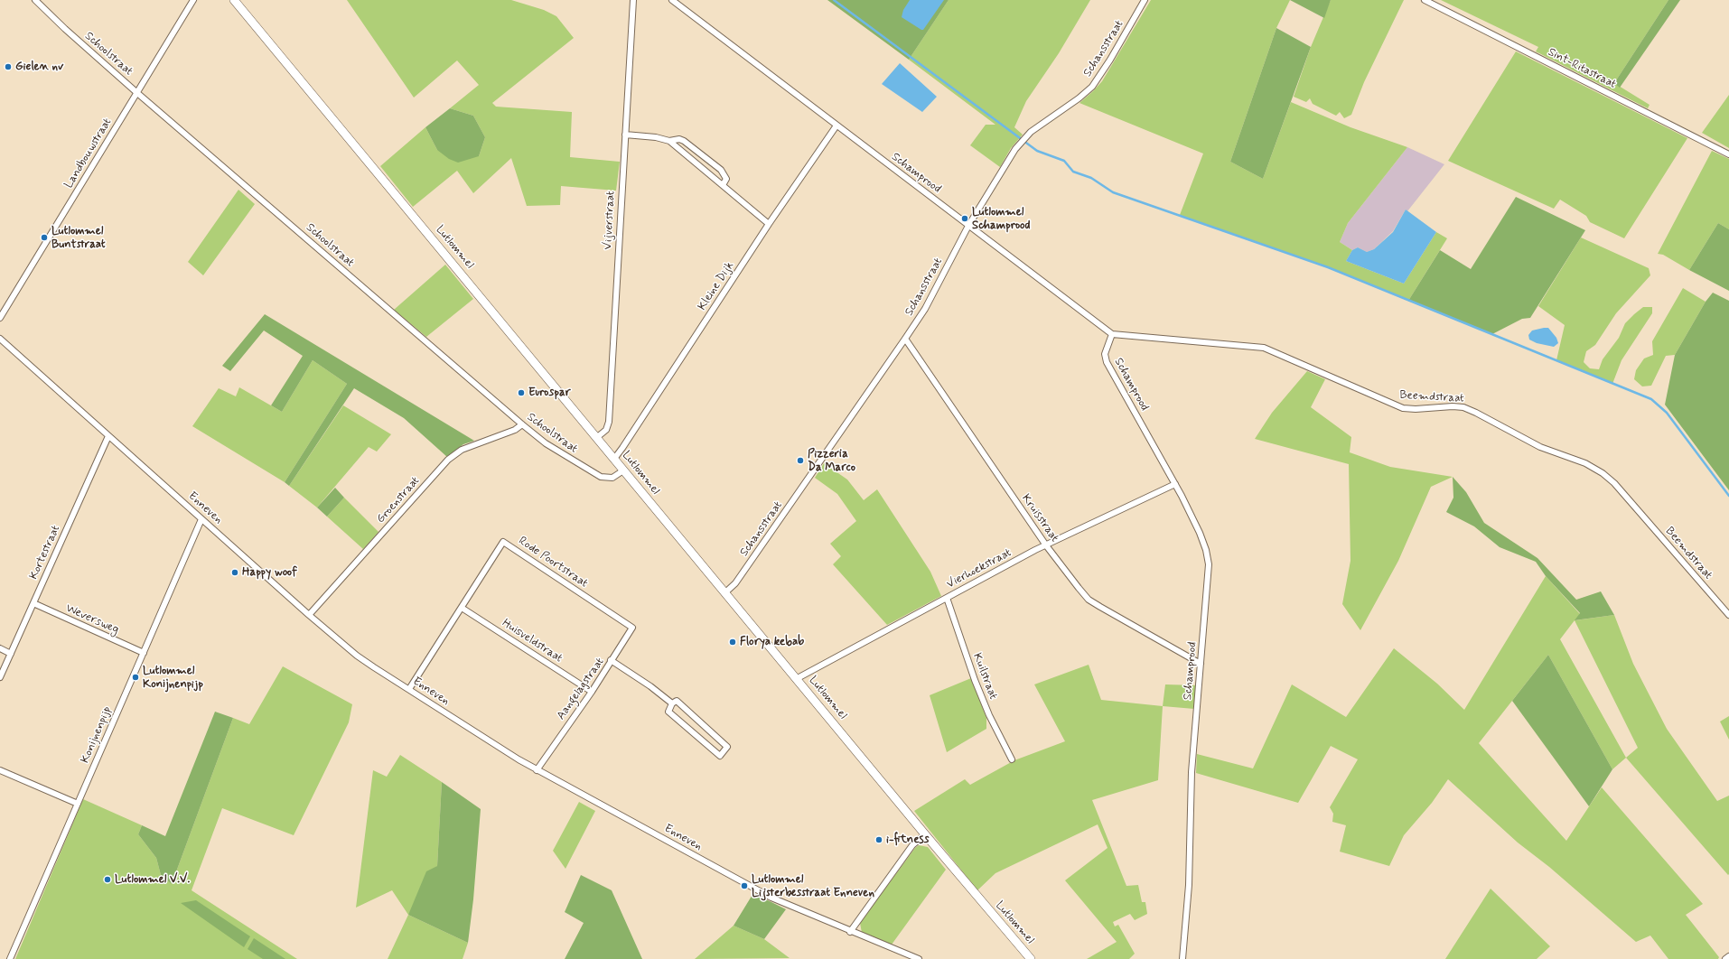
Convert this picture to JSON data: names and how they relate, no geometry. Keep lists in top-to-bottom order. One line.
{"streets":{"main road":["Lutlommel"],"street":["Schansstraat","Schoolstraat","Sint-Ritastraat","Landbouwstraat","Schamprood","Vijverstraat","Kleine Dijk","Beemdstraat","Groenstraat","Enneven","Kruisstraat","Kortestraat","Rode Poortstraat","Vierhoekstraat","Weversweg","Huisveldstraat","Kuilstraat","Aangelagstraat","Konijnenpijp"]},"crossings":[["Schansstraat","Schamprood"],["Schansstraat","Lutlommel"],["Schansstraat","Kruisstraat"],["Schoolstraat","Landbouwstraat"],["Schoolstraat","Lutlommel"],["Schoolstraat","Groenstraat"],["Schamprood","Kleine Dijk"],["Schamprood","Beemdstraat"],["Schamprood","Kruisstraat"],["Schamprood","Vierhoekstraat"],["Vijverstraat","Lutlommel"],["Lutlommel","Kleine Dijk"],["Lutlommel","Vierhoekstraat"],["Groenstraat","Enneven"],["Enneven","Kortestraat"],["Enneven","Rode Poortstraat"],["Enneven","Aangelagstraat"],["Enneven","Konijnenpijp"],["Kruisstraat","Vierhoekstraat"],["Kortestraat","Weversweg"],["Rode Poortstraat","Huisveldstraat"],["Rode Poortstraat","Aangelagstraat"],["Vierhoekstraat","Kuilstraat"],["Weversweg","Konijnenpijp"],["Huisveldstraat","Aangelagstraat"]],"places":["Gielen nv","Lutlommel Schamprood","Lutlommel Buntstraat","Eurospar","Pizzeria Da Marco","Happy woof","Florya kebab","Lutlommel Konijnenpijp","i-fitness","Lutlommel V.V.","Lutlommel Lijsterbesstraat Enneven"]}
